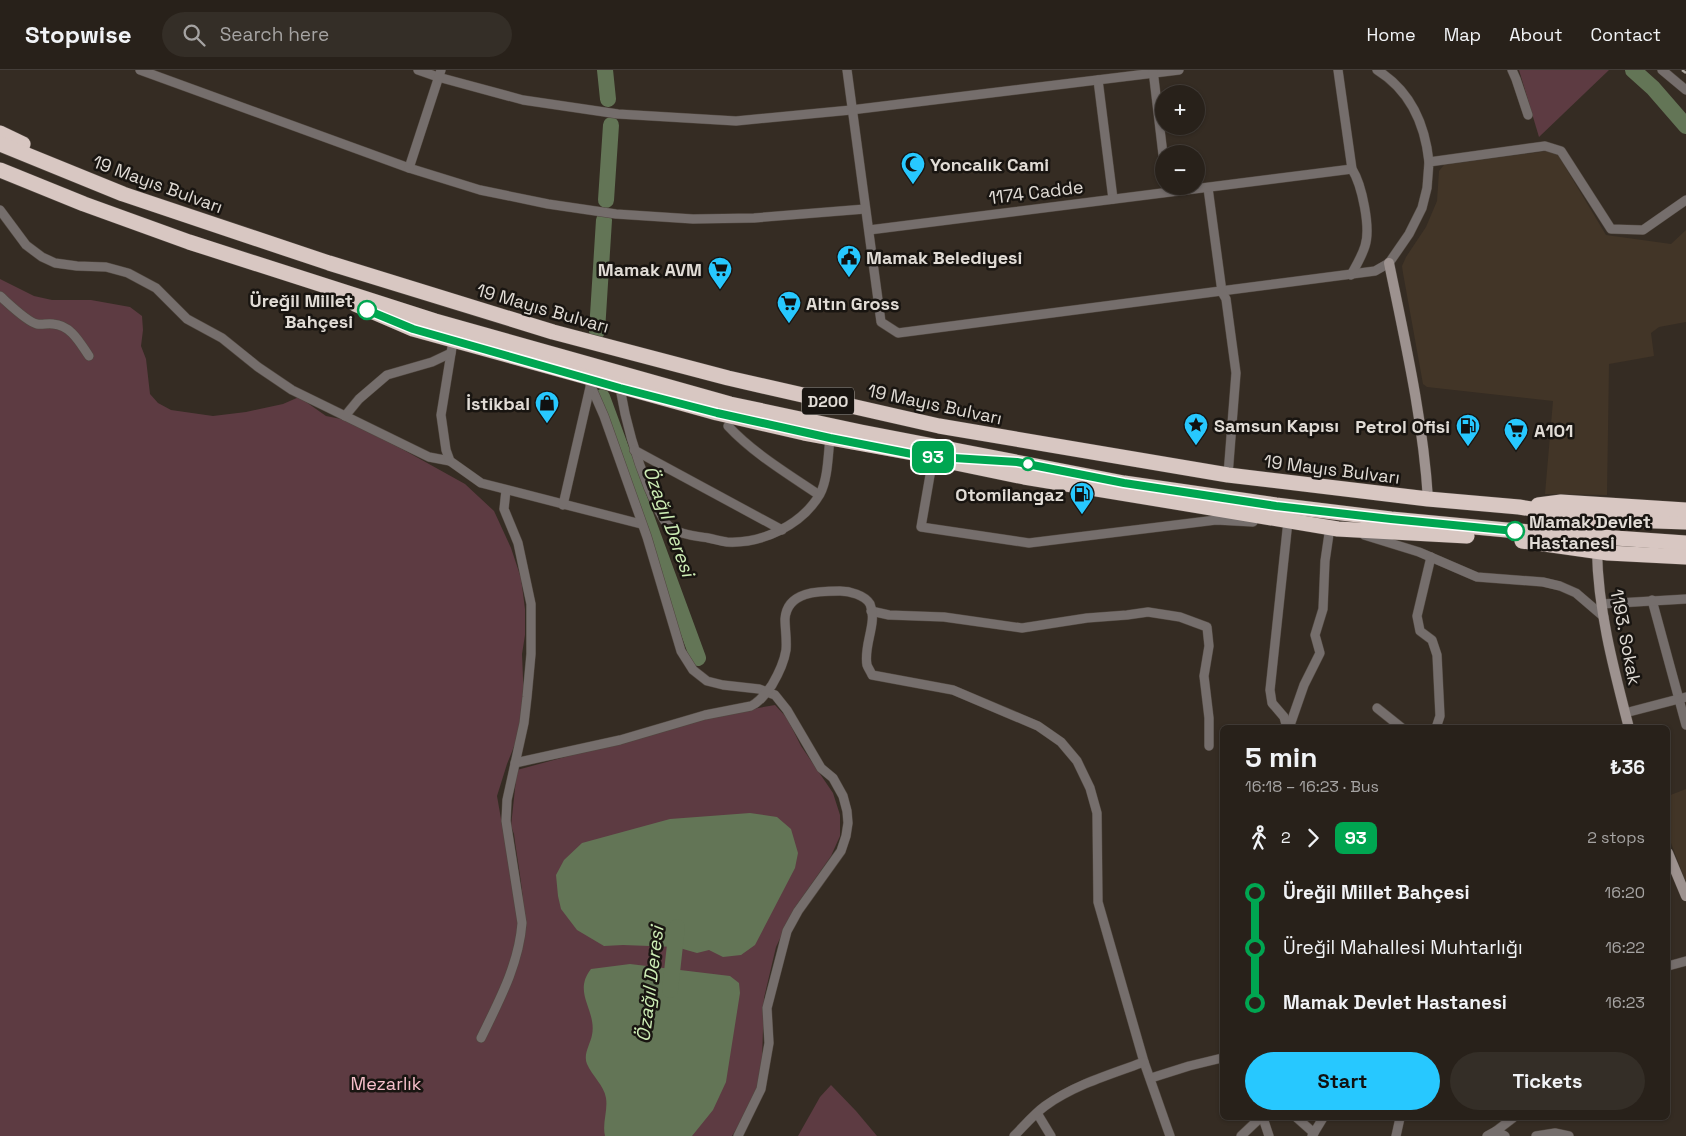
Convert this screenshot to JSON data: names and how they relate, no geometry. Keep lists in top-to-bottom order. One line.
{"streets":{"highway":["19 Mayıs Bulvarı","D200"],"street":["1174 Cadde","1193. Sokak"]},"water":["Özağıl Deresi"],"parks":["Mezarlık"],"places":{"mosque":["Yoncalık Cami"],"public building":["Mamak Belediyesi"],"supermarket":["Mamak AVM","Altın Gross","A101"],"other":["Üreğil Millet Bahçesi","Mamak Devlet Hastanesi"],"shop":["İstikbal"],"place":["Samsun Kapısı"],"fuel station":["Petrol Ofisi","Otomilangaz"]},"lines":["bus line 93"],"page":{"header":"Stopwise","search":"Search here","nav":["Home","Map","About","Contact"],"on_map":"93","map_buttons":["+","−"],"heading":["5 min","16:18 – 16:23 · Bus","₺36"],"legs":["2","93","2 stops"],"list":[{"name":"Üreğil Millet Bahçesi","value":"16:20"},{"name":"Üreğil Mahallesi Muhtarlığı","value":"16:22"},{"name":"Mamak Devlet Hastanesi","value":"16:23"}],"buttons":["Start","Tickets"]}}
